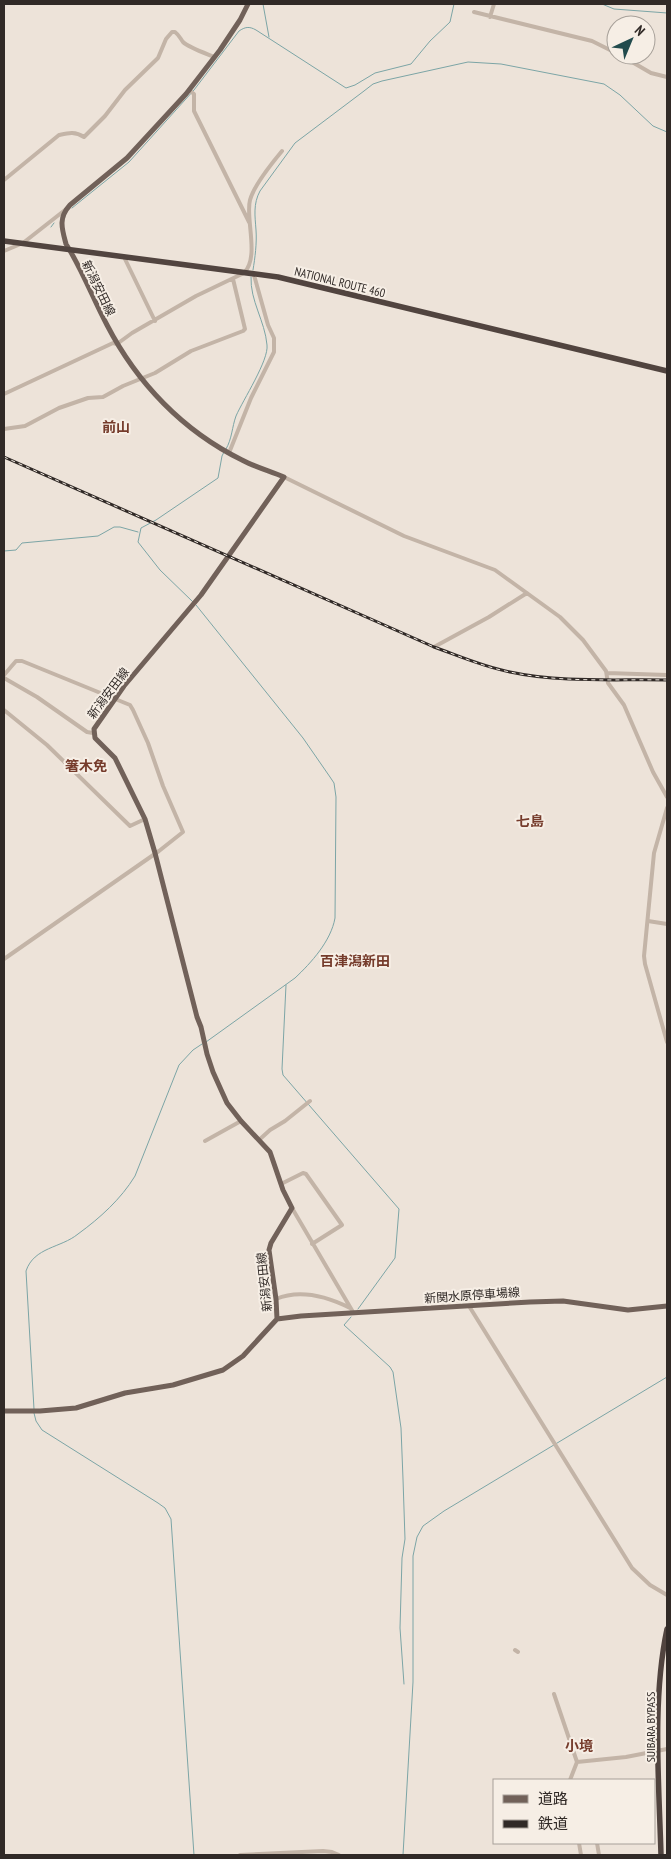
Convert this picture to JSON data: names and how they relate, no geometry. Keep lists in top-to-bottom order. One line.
{"streets":{"highway":["NATIONAL ROUTE 460","SUIBARA BYPASS"],"main road":["新潟安田線","新関水原停車場線"]},"crossings":[["NATIONAL ROUTE 460","新潟安田線"],["新潟安田線","新関水原停車場線"]],"districts":["前山","箸木免","七島","百津潟新田","小境"],"legend":["道路","鉄道"],"north":"top right"}
